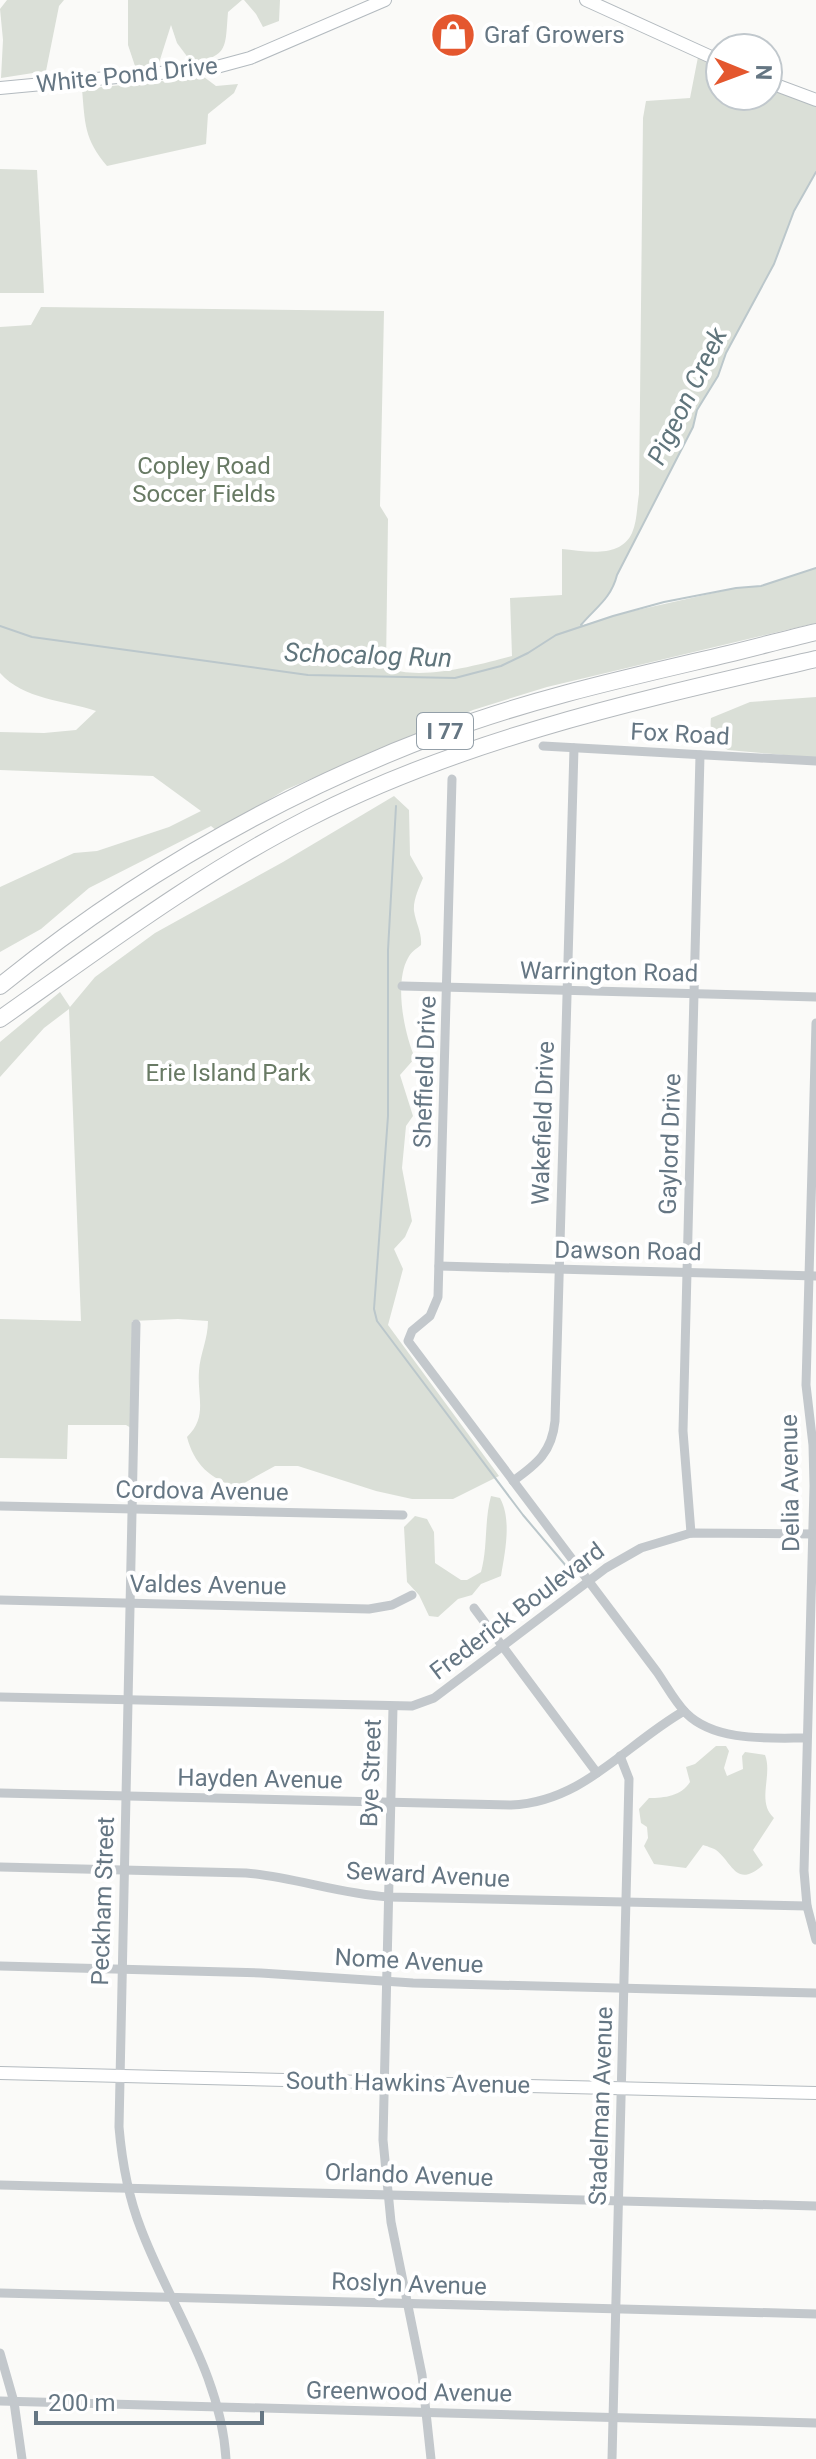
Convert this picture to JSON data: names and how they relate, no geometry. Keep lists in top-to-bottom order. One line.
{"streets":{"highway":["I 77"],"main road":["White Pond Drive","South Hawkins Avenue"],"street":["Fox Road","Warrington Road","Sheffield Drive","Wakefield Drive","Gaylord Drive","Dawson Road","Delia Avenue","Cordova Avenue","Valdes Avenue","Frederick Boulevard","Bye Street","Hayden Avenue","Seward Avenue","Peckham Street","Nome Avenue","Stadelman Avenue","Orlando Avenue","Roslyn Avenue","Greenwood Avenue"]},"crossings":[["Fox Road","Wakefield Drive"],["Fox Road","Gaylord Drive"],["Warrington Road","Sheffield Drive"],["Warrington Road","Wakefield Drive"],["Warrington Road","Gaylord Drive"],["Sheffield Drive","Wakefield Drive"],["Sheffield Drive","Dawson Road"],["Wakefield Drive","Dawson Road"],["Gaylord Drive","Dawson Road"],["Gaylord Drive","Frederick Boulevard"],["Dawson Road","Delia Avenue"],["Delia Avenue","Frederick Boulevard"],["Delia Avenue","Seward Avenue"],["Cordova Avenue","Peckham Street"],["Valdes Avenue","Peckham Street"],["Frederick Boulevard","Bye Street"],["Frederick Boulevard","Peckham Street"],["Bye Street","Hayden Avenue"],["Bye Street","Seward Avenue"],["Bye Street","Nome Avenue"],["Bye Street","South Hawkins Avenue"],["Bye Street","Orlando Avenue"],["Bye Street","Roslyn Avenue"],["Bye Street","Greenwood Avenue"],["Hayden Avenue","Peckham Street"],["Hayden Avenue","Stadelman Avenue"],["Seward Avenue","Peckham Street"],["Seward Avenue","Stadelman Avenue"],["Peckham Street","Nome Avenue"],["Peckham Street","South Hawkins Avenue"],["Peckham Street","Orlando Avenue"],["Peckham Street","Roslyn Avenue"],["Peckham Street","Greenwood Avenue"],["Nome Avenue","Stadelman Avenue"],["South Hawkins Avenue","Stadelman Avenue"],["Stadelman Avenue","Orlando Avenue"],["Stadelman Avenue","Roslyn Avenue"],["Stadelman Avenue","Greenwood Avenue"]],"water":["Pigeon Creek","Schocalog Run"],"parks":["Copley Road Soccer Fields","Erie Island Park"],"places":{"shop":["Graf Growers"]},"scale_bar":"200 m","north":"right"}
